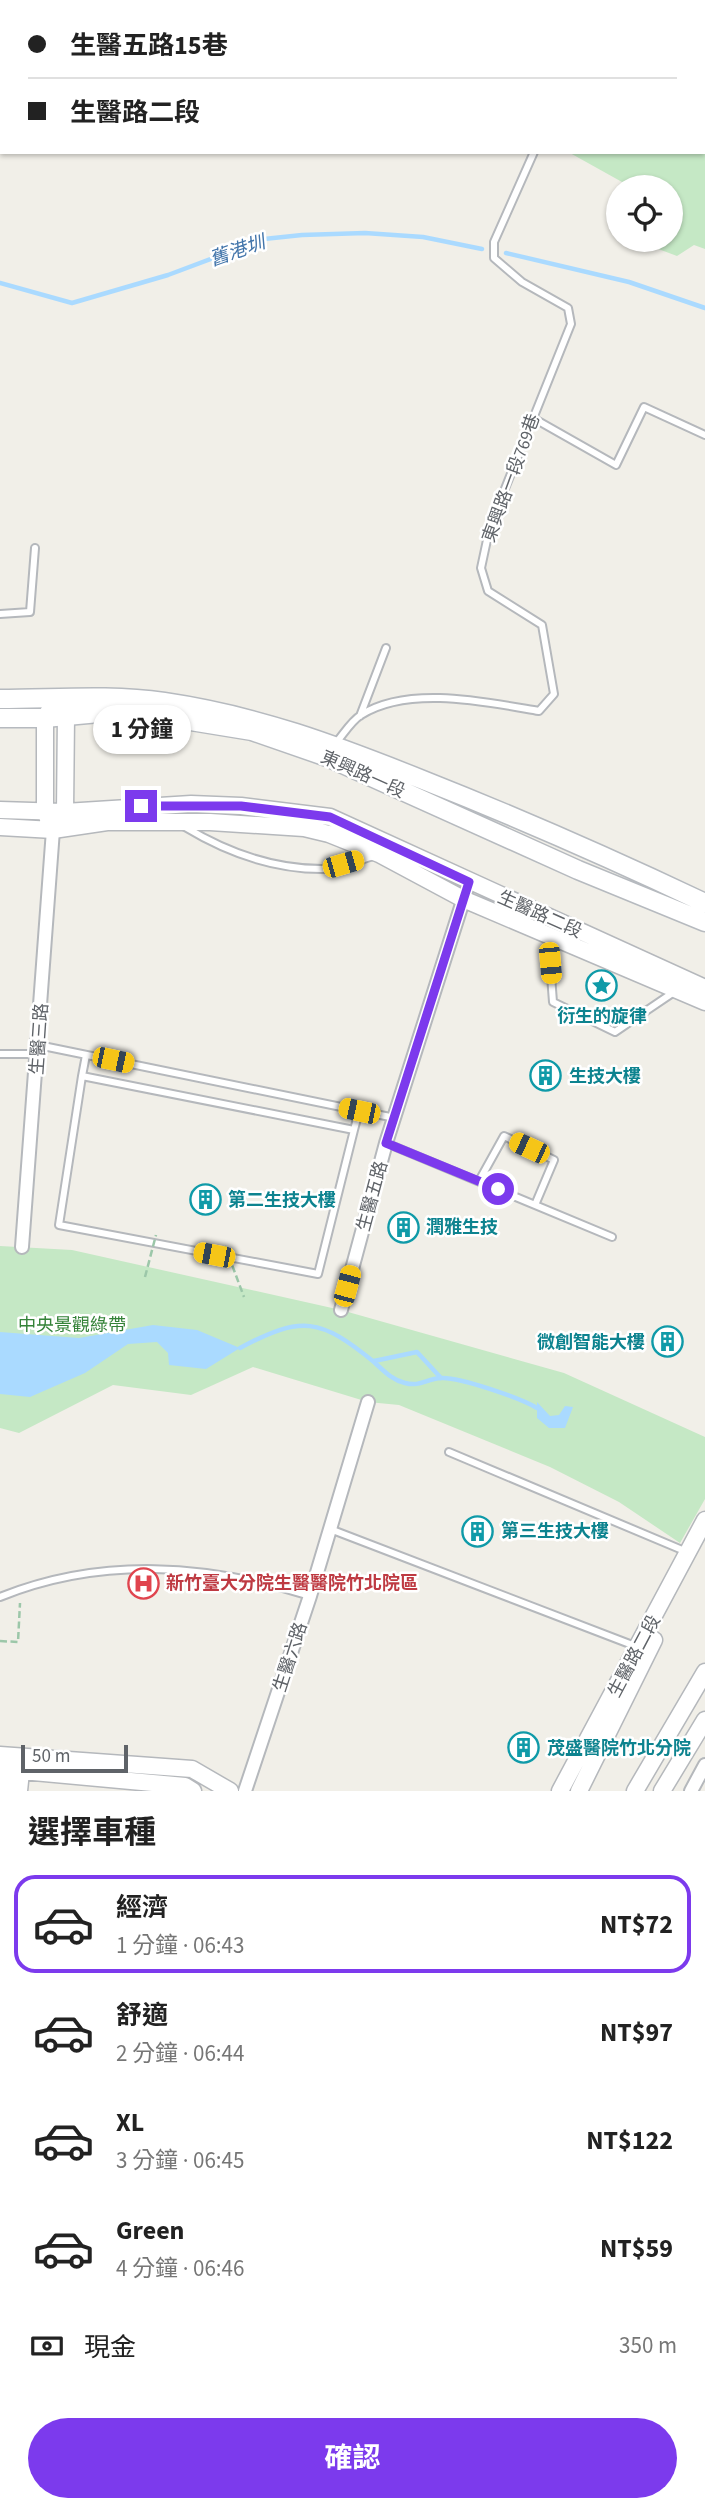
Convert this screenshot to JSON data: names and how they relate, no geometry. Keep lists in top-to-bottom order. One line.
{"streets":{"main road":["東興路一段"],"street":["生醫路二段","生醫三路","生醫五路","生醫六路"],"lane":["東興路一段769巷"]},"crossings":[["東興路一段769巷","東興路一段"],["生醫路二段","生醫三路"],["生醫路二段","生醫五路"]],"water":["舊港圳"],"parks":["中央景觀綠帶"],"places":{"place":["衍生的旋律"],"building":["生技大樓","第二生技大樓","潤雅生技","微創智能大樓","第三生技大樓","茂盛醫院竹北分院"],"hospital":["新竹臺大分院生醫醫院竹北院區"]},"scale_bar":"50 m","page":{"banner":["生醫五路15巷","生醫路二段"],"bubble":"1 分鐘","scale":"50 m","heading":"選擇車種","list":[{"name":"經濟","note":"1 分鐘 · 06:43","value":"NT$72"},{"name":"舒適","note":"2 分鐘 · 06:44","value":"NT$97"},{"name":"XL","note":"3 分鐘 · 06:45","value":"NT$122"},{"name":"Green","note":"4 分鐘 · 06:46","value":"NT$59"}],"pay":["現金","350 m"],"buttons":"確認"}}
